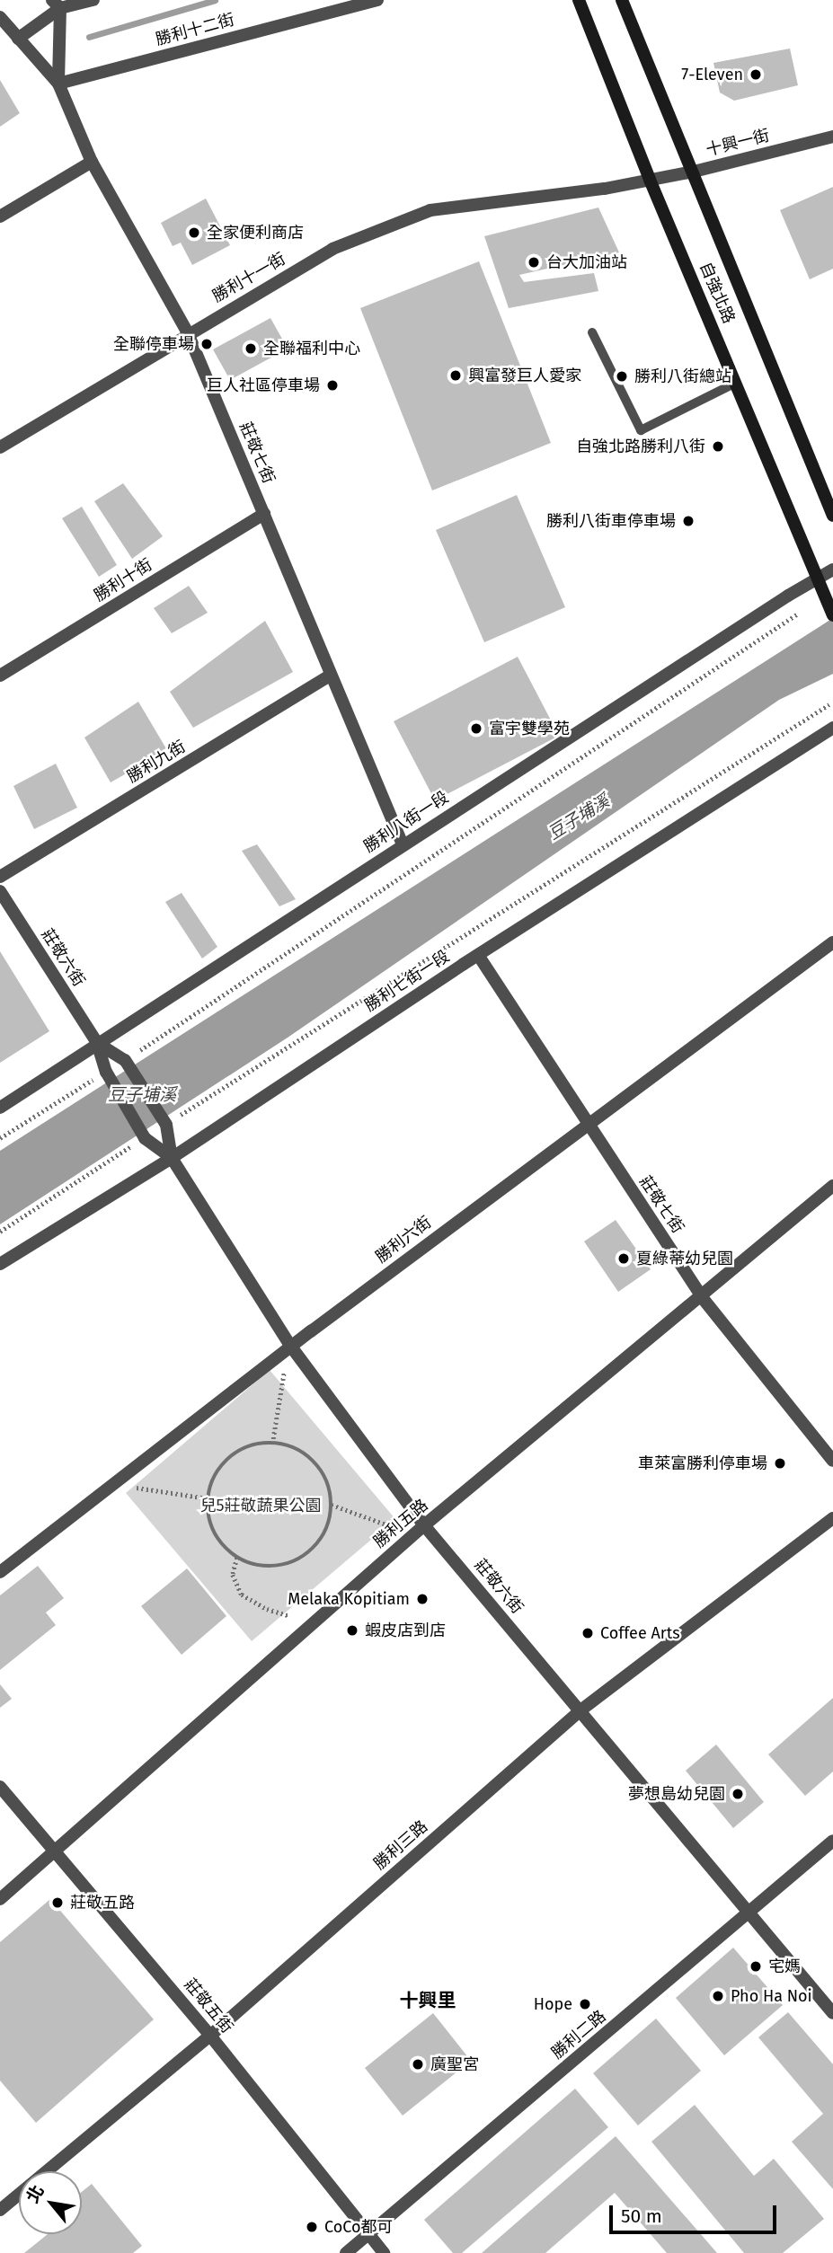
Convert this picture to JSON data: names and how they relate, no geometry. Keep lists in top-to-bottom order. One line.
{"streets":{"main road":["自強北路"],"street":["勝利十二街","十興一街","勝利十一街","莊敬七街","勝利十街","勝利九街","勝利八街一段","莊敬六街","勝利七街一段","勝利六街","勝利五路","勝利三路","莊敬五街","勝利二路"]},"crossings":[["勝利十二街","莊敬七街"],["十興一街","勝利十一街"],["十興一街","自強北路"],["勝利十一街","自強北路"],["勝利十一街","莊敬七街"],["自強北路","勝利八街一段"],["莊敬七街","勝利十街"],["莊敬七街","勝利九街"],["莊敬七街","勝利八街一段"],["莊敬七街","勝利七街一段"],["莊敬七街","勝利六街"],["莊敬七街","勝利五路"],["勝利八街一段","莊敬六街"],["莊敬六街","勝利七街一段"],["莊敬六街","勝利六街"],["莊敬六街","勝利五路"],["莊敬六街","勝利三路"],["莊敬六街","勝利二路"],["勝利五路","莊敬五街"],["勝利三路","莊敬五街"],["莊敬五街","勝利二路"]],"districts":["十興里"],"water":["豆子埔溪"],"parks":["兒5莊敬蔬果公園"],"places":["7-Eleven","全家便利商店","台大加油站","全聯停車場","全聯福利中心","興富發巨人愛家","勝利八街總站","巨人社區停車場","自強北路勝利八街","勝利八街車停車場","富宇雙學苑","夏綠蒂幼兒園","車萊富勝利停車場","Melaka Kopitiam","蝦皮店到店","Coffee Arts","夢想島幼兒園","莊敬五路","宅媽","Pho Ha Noi","Hope","廣聖宮","CoCo都可"],"scale_bar":"50 m","north":"top left"}
